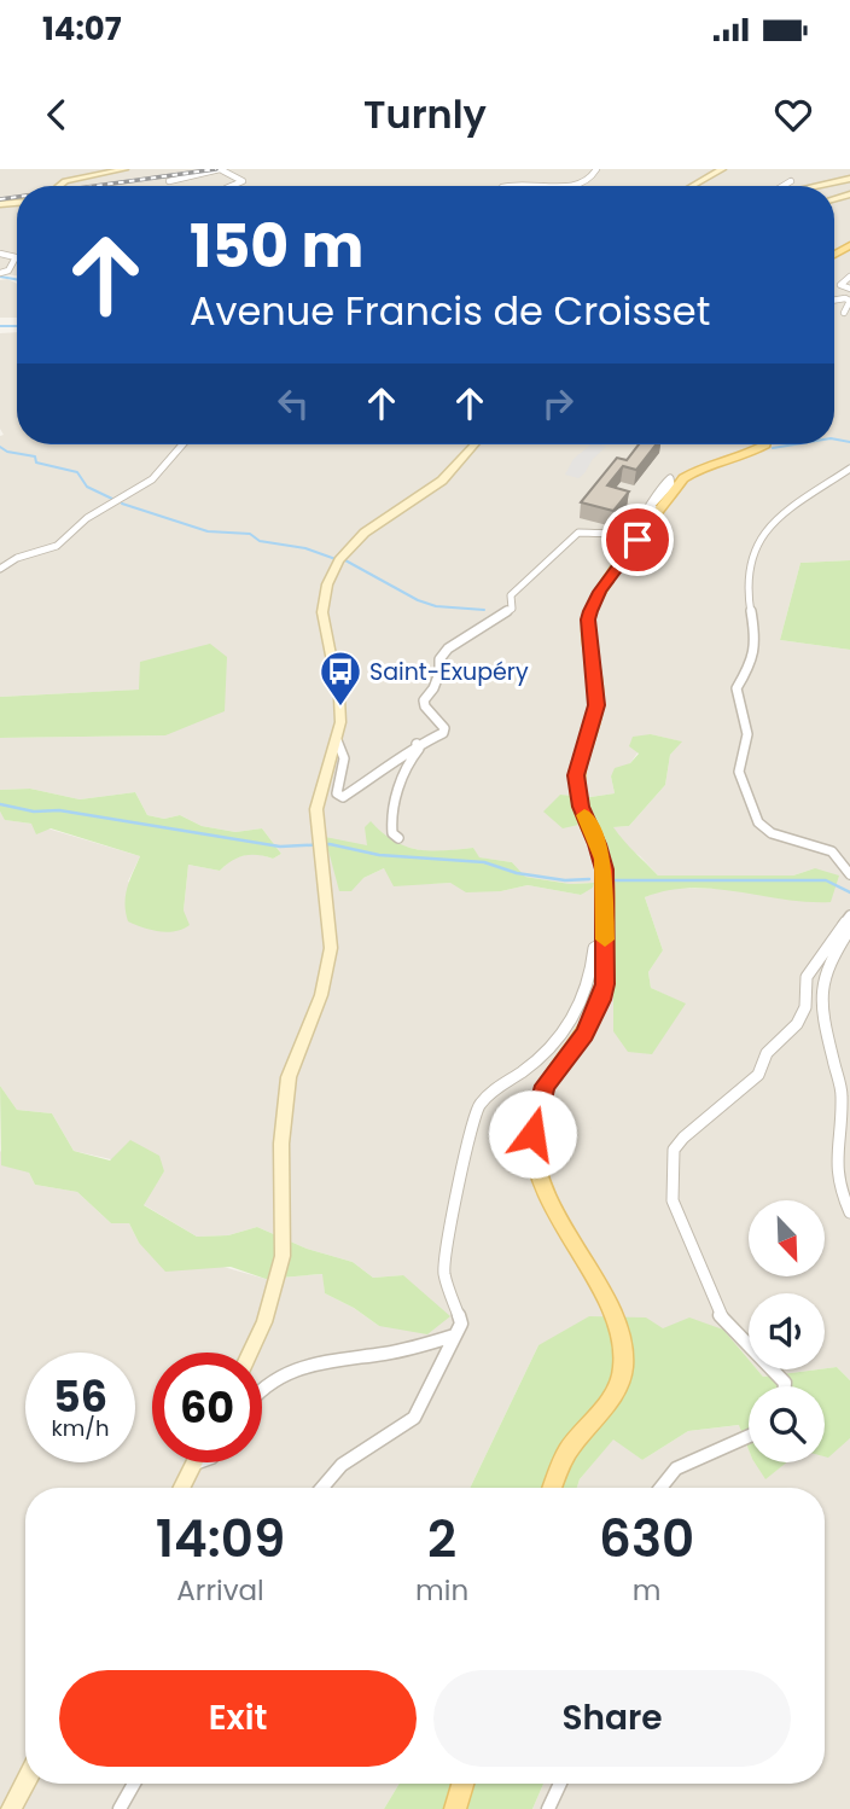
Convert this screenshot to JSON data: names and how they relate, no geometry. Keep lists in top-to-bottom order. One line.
{"places":{"bus stop":["Saint-Exupéry"]},"north":"bottom right","page":{"status":"14:07","header":"Turnly","turn":["150 m","Avenue Francis de Croisset"],"speed":"56 km/h","limit":"60","eta":["14:09","Arrival","2","min","630","m"],"buttons":["Exit","Share"]}}
